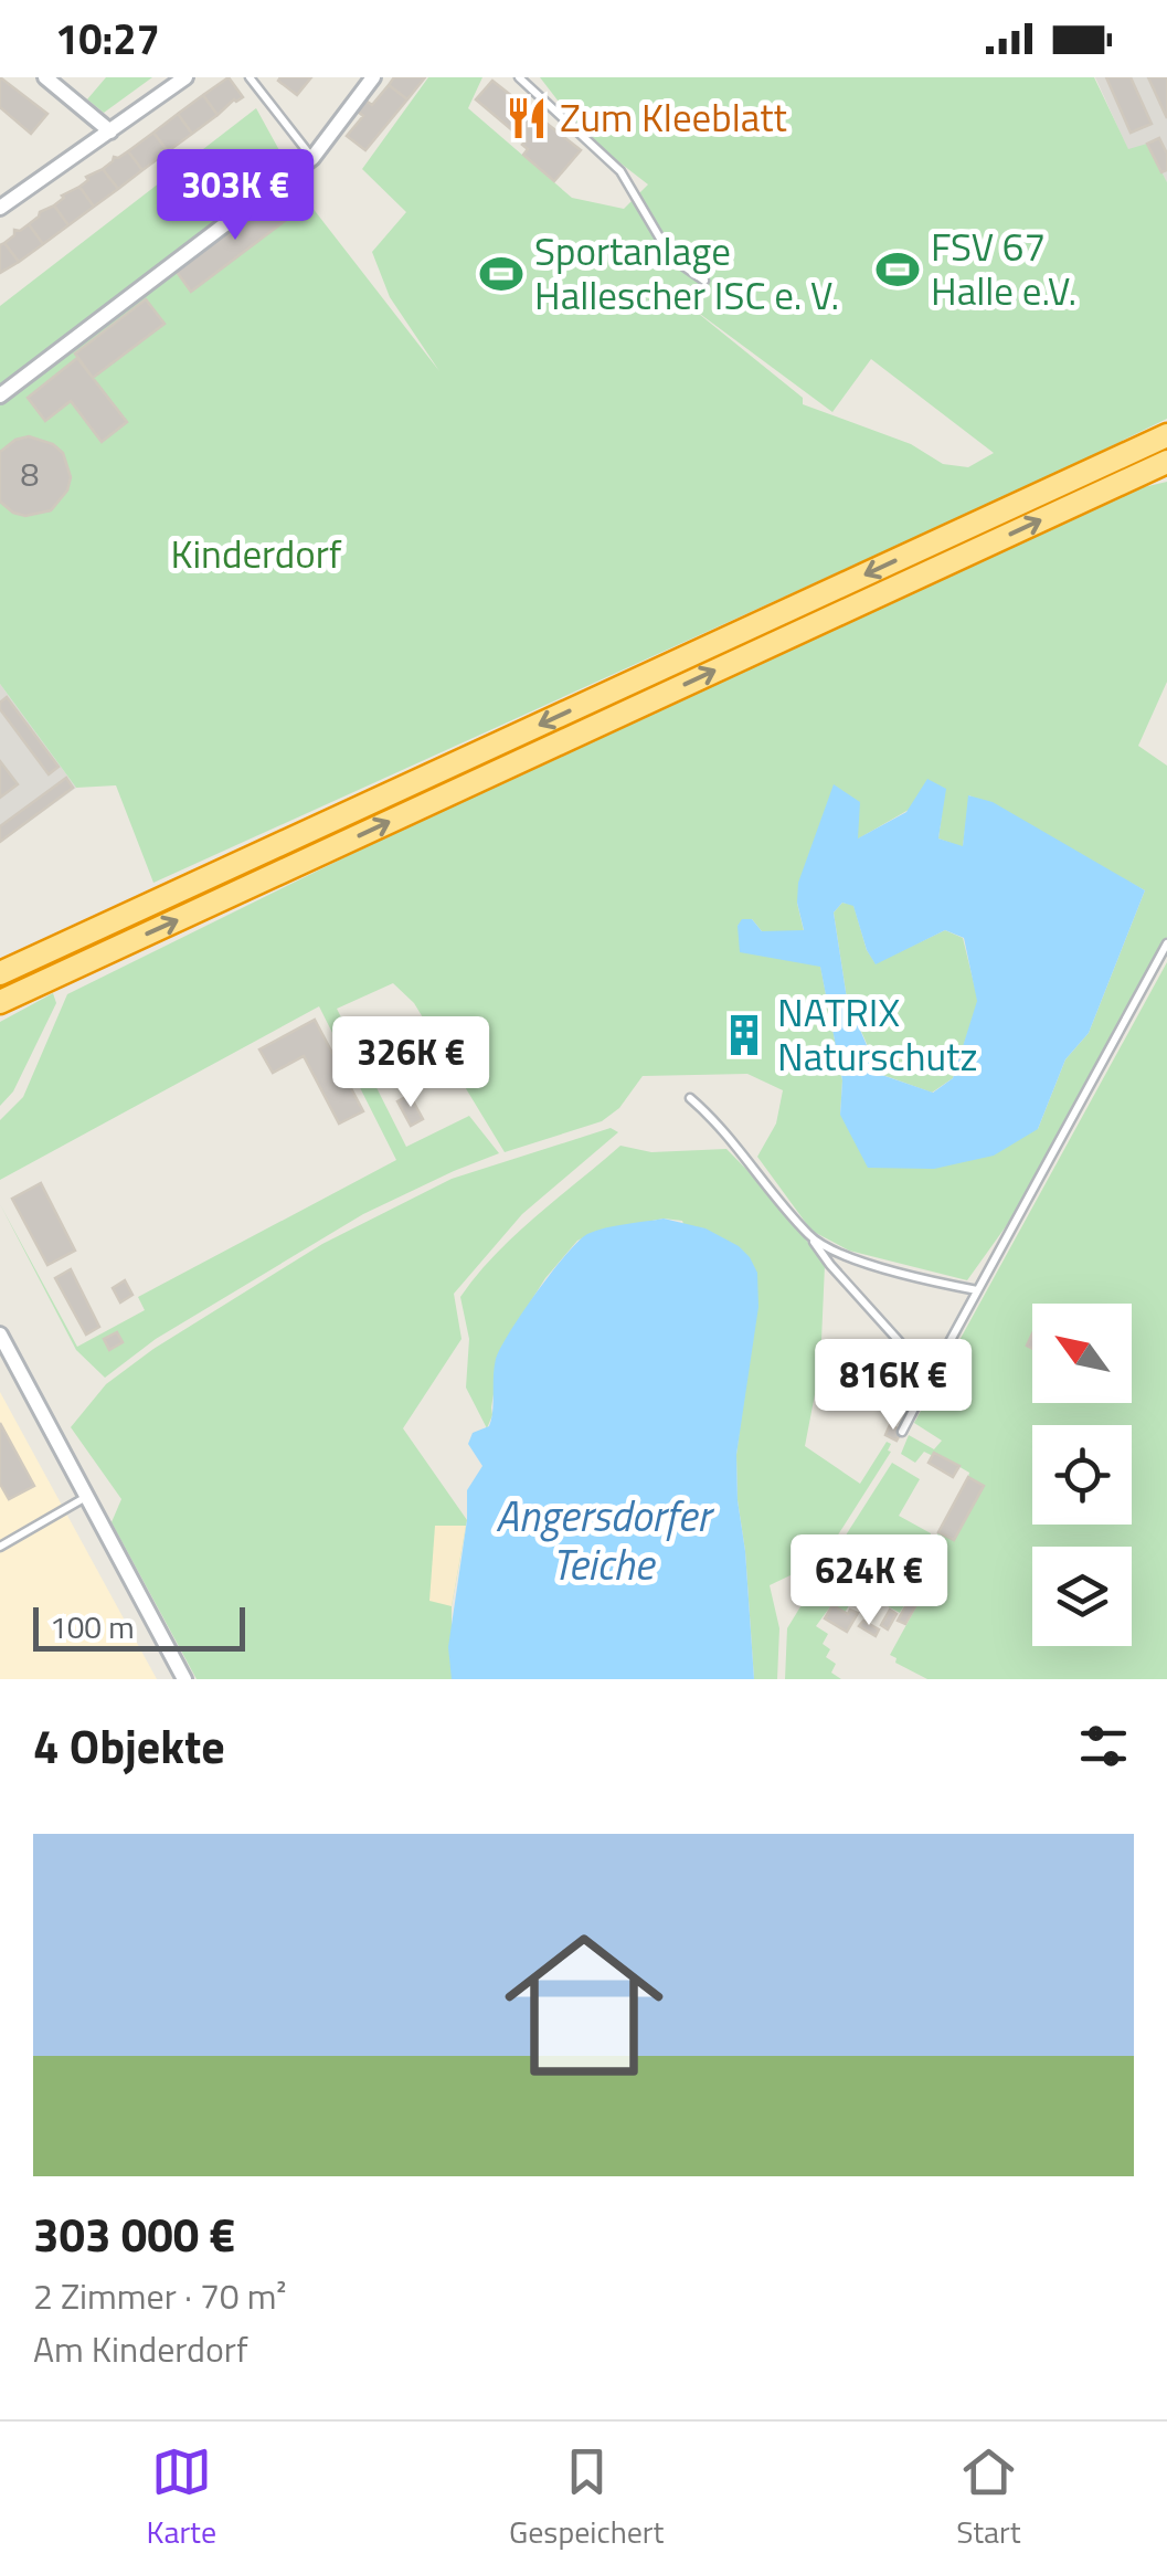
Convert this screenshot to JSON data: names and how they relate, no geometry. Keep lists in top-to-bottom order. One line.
{"water":["Angersdorfer Teiche"],"parks":["Kinderdorf"],"places":{"restaurant":["Zum Kleeblatt"],"sports":["FSV 67 Halle e.V.","Sportanlage Hallescher ISC e. V."],"building":["NATRIX Naturschutz"]},"house_numbers":["8"],"scale_bar":"100 m","north":"top left","page":{"status":"10:27","price":["303K €","326K €","816K €","624K €"],"scale":"100 m","heading":"4 Objekte","list":[{"name":"303 000 €","note":"2 Zimmer · 70 m² · Am Kinderdorf"}],"tabs":["Karte","Gespeichert","Start"]}}
